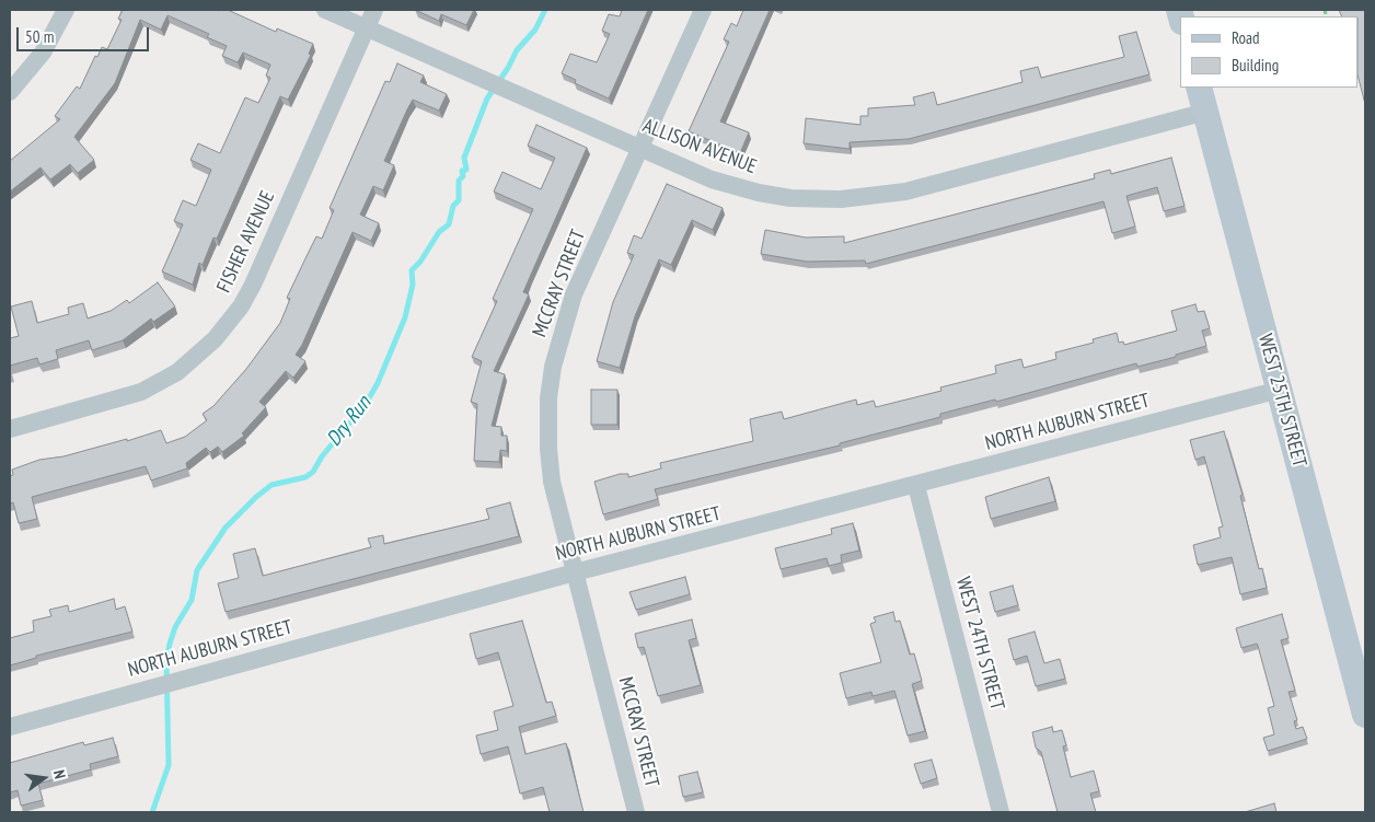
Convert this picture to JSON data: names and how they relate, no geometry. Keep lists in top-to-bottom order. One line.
{"streets":{"main road":["WEST 25TH STREET"],"street":["ALLISON AVENUE","FISHER AVENUE","MCCRAY STREET","NORTH AUBURN STREET","WEST 24TH STREET"]},"crossings":[["ALLISON AVENUE","FISHER AVENUE"],["ALLISON AVENUE","MCCRAY STREET"],["ALLISON AVENUE","WEST 25TH STREET"],["MCCRAY STREET","NORTH AUBURN STREET"],["WEST 25TH STREET","NORTH AUBURN STREET"],["NORTH AUBURN STREET","WEST 24TH STREET"]],"water":["Dry Run"],"legend":["Road","Building"],"scale_bar":"50 m","north":"right"}
